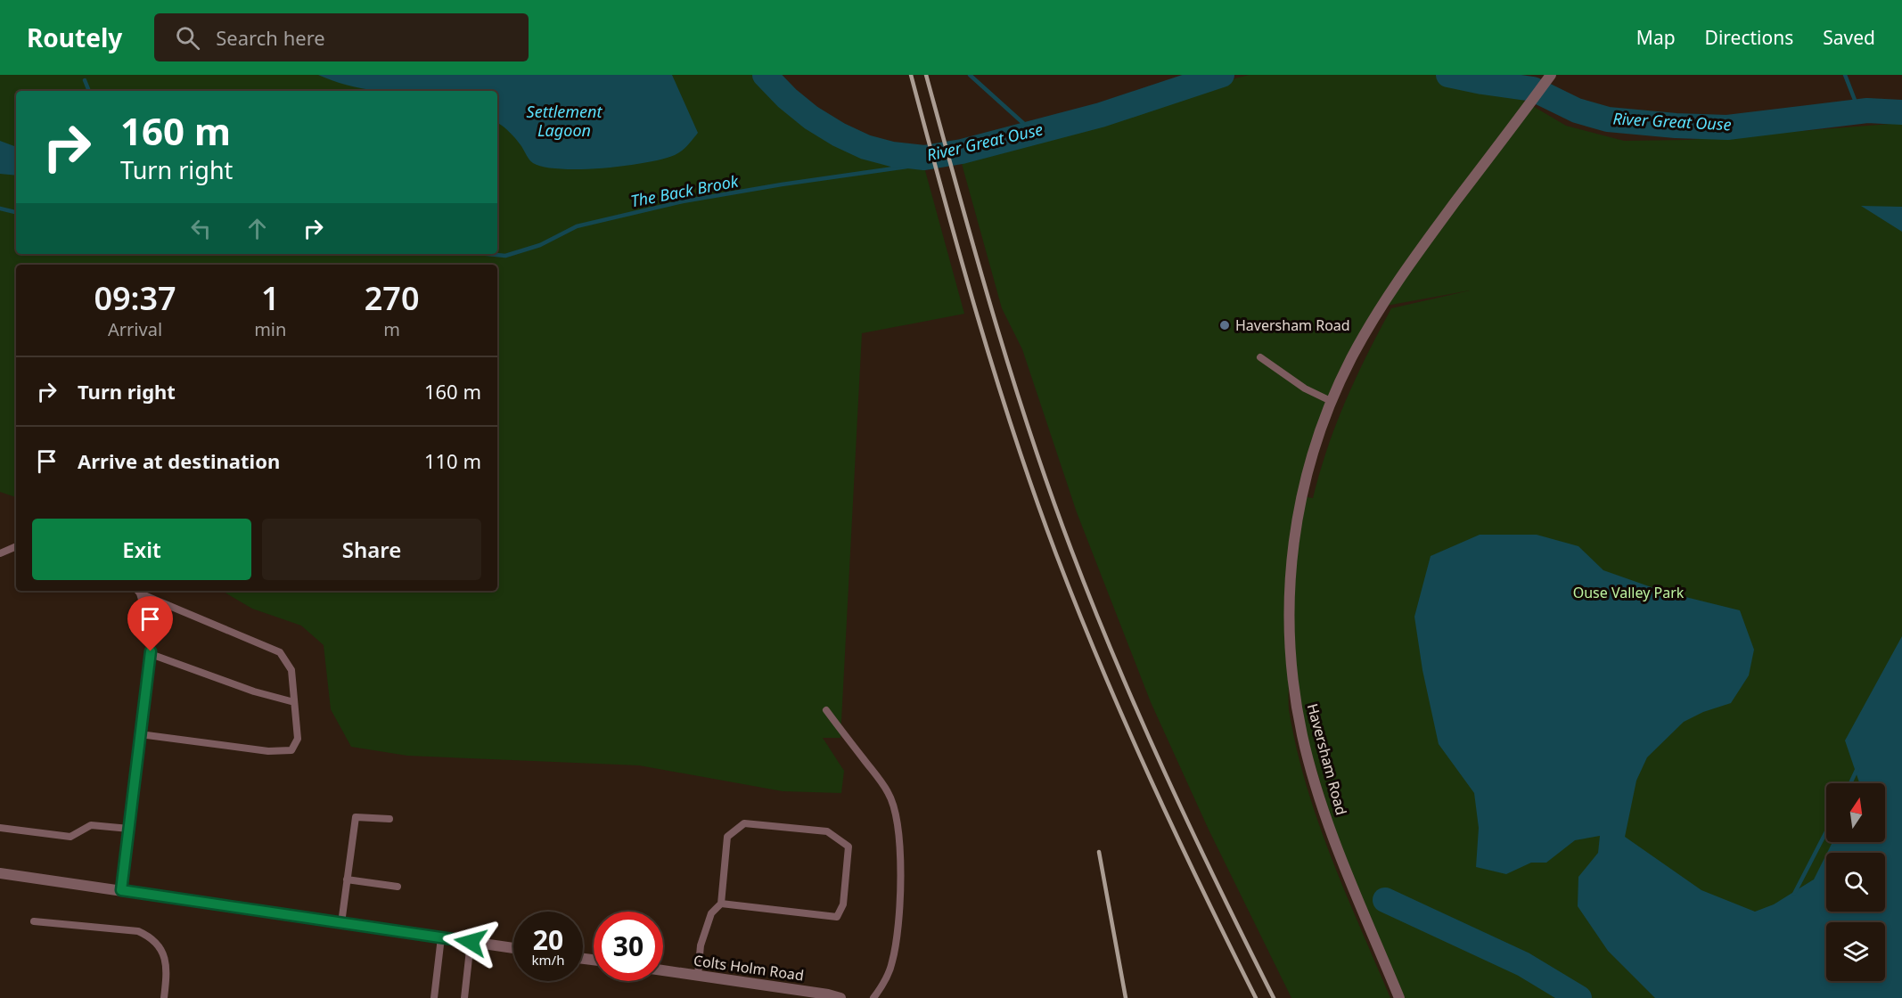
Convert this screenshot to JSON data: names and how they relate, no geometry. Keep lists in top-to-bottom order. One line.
{"streets":{"street":["Haversham Road","Colts Holm Road"]},"water":["Settlement Lagoon","River Great Ouse","The Back Brook"],"parks":["Ouse Valley Park"],"places":["Haversham Road"],"north":"top","page":{"header":"Routely","search":"Search here","nav":["Map","Directions","Saved"],"turn":["160 m","Turn right"],"eta":["09:37","Arrival","1","min","270","m"],"list":[{"name":"Turn right","value":"160 m"},{"name":"Arrive at destination","value":"110 m"}],"buttons":["Exit","Share"],"speed":"20 km/h","limit":"30"}}
